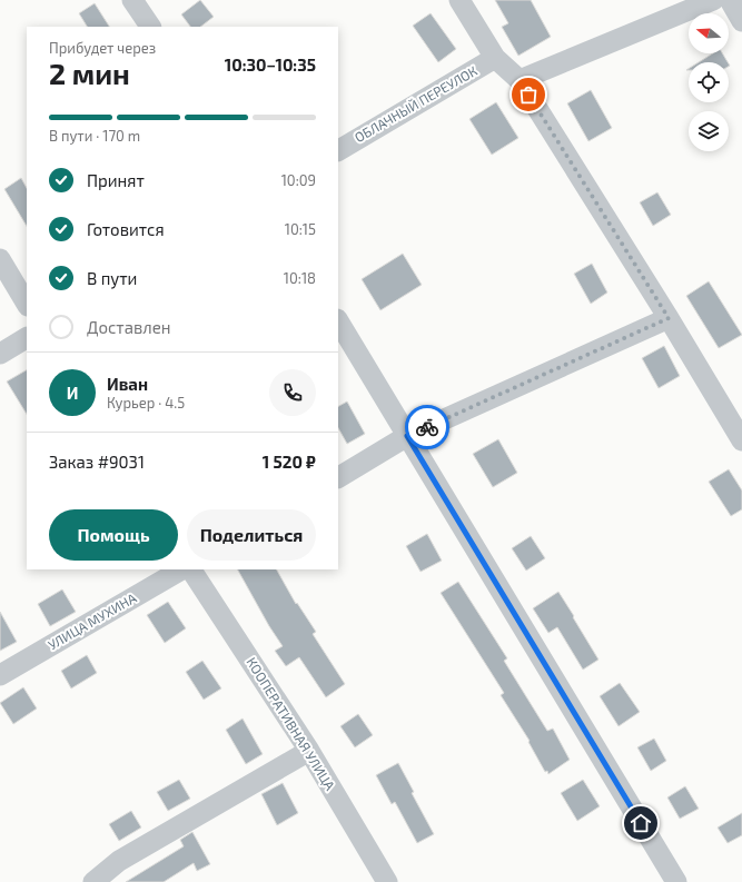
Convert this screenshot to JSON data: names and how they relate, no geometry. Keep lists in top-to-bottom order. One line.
{"streets":{"street":["ОБЛАЧНЫЙ ПЕРЕУЛОК","УЛИЦА МУХИНА","КООПЕРАТИВНАЯ УЛИЦА"]},"north":"left","page":{"heading":["2 мин","Прибудет через","10:30–10:35"],"panel":["Иван","Курьер · 4.5","Заказ #9031","1 520 ₽"],"bar":"В пути · 170 m","list":[["Принят","10:09"],["Готовится","10:15"],["В пути","10:18"],"Доставлен"],"round":"И","buttons":["Помощь","Поделиться"]}}
